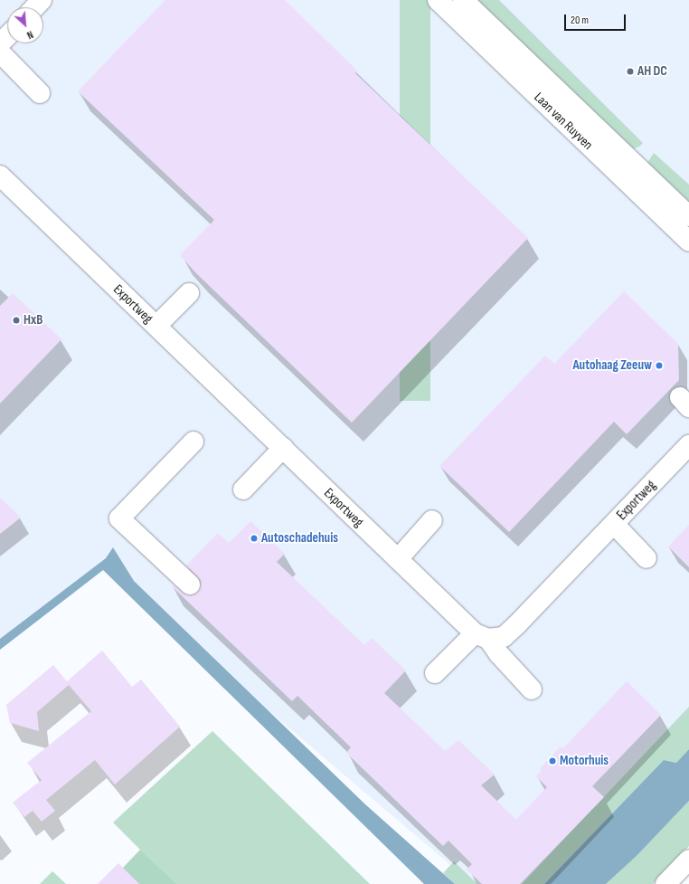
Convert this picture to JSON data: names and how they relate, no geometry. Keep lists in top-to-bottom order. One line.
{"streets":{"street":["Laan van Ruyven","Exportweg"]},"places":["AH DC","HxB","Autohaag Zeeuw","Autoschadehuis","Motorhuis"],"scale_bar":"20 m","north":"bottom right"}
